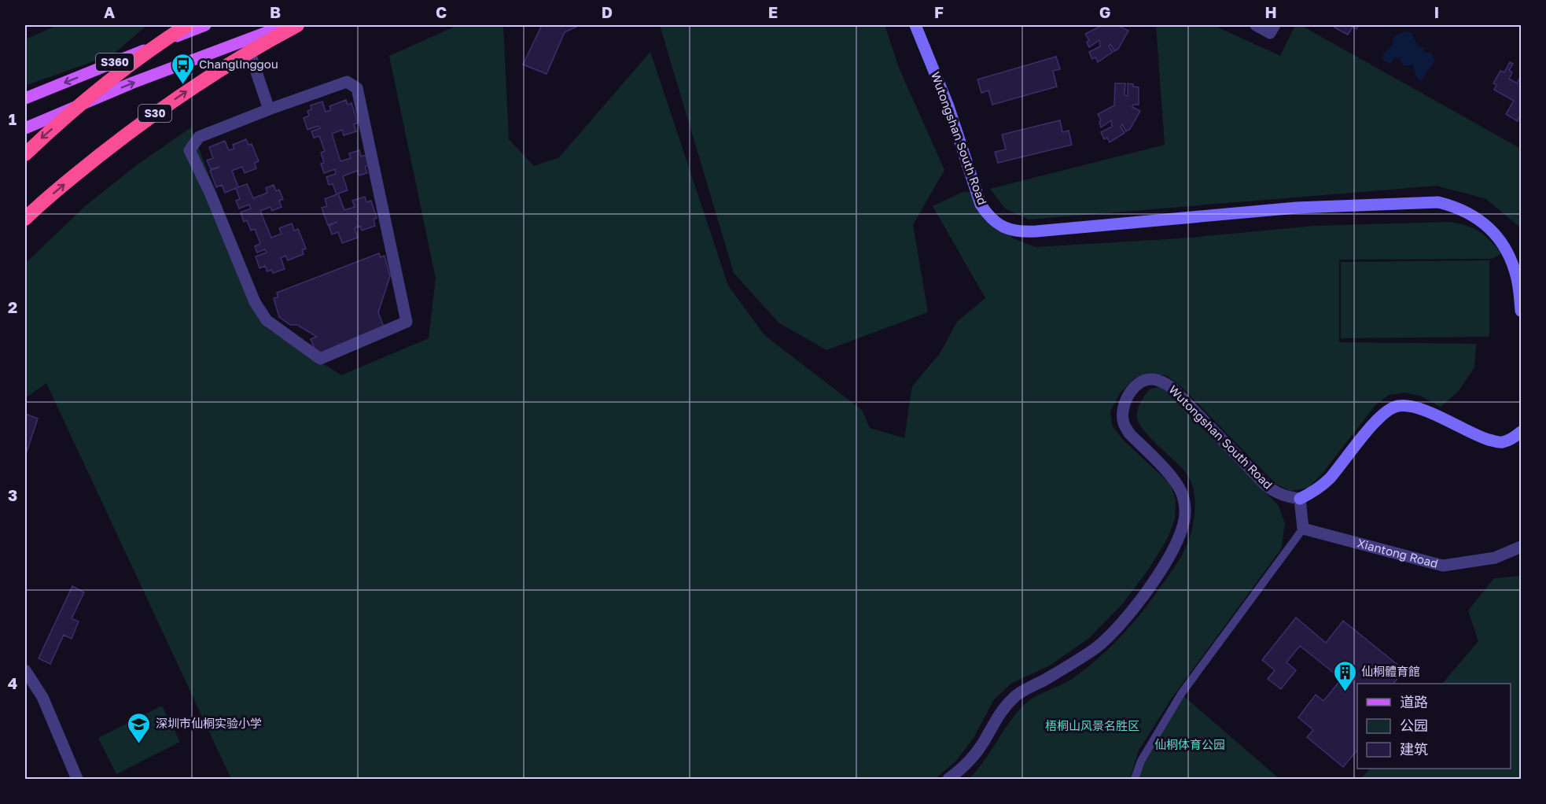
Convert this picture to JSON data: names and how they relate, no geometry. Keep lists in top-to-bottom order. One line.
{"streets":{"highway":["S30"],"main road":["S360"],"street":["Wutongshan South Road","Xiantong Road"]},"parks":["梧桐山风景名胜区","仙桐体育公园"],"places":{"bus stop":["Changlinggou"],"building":["仙桐體育館"],"school or university":["深圳市仙桐实验小学"]},"legend":["道路","公园","建筑"],"grid":{"columns":["A","B","C","D","E","F","G","H","I"],"rows":["1","2","3","4"]}}
